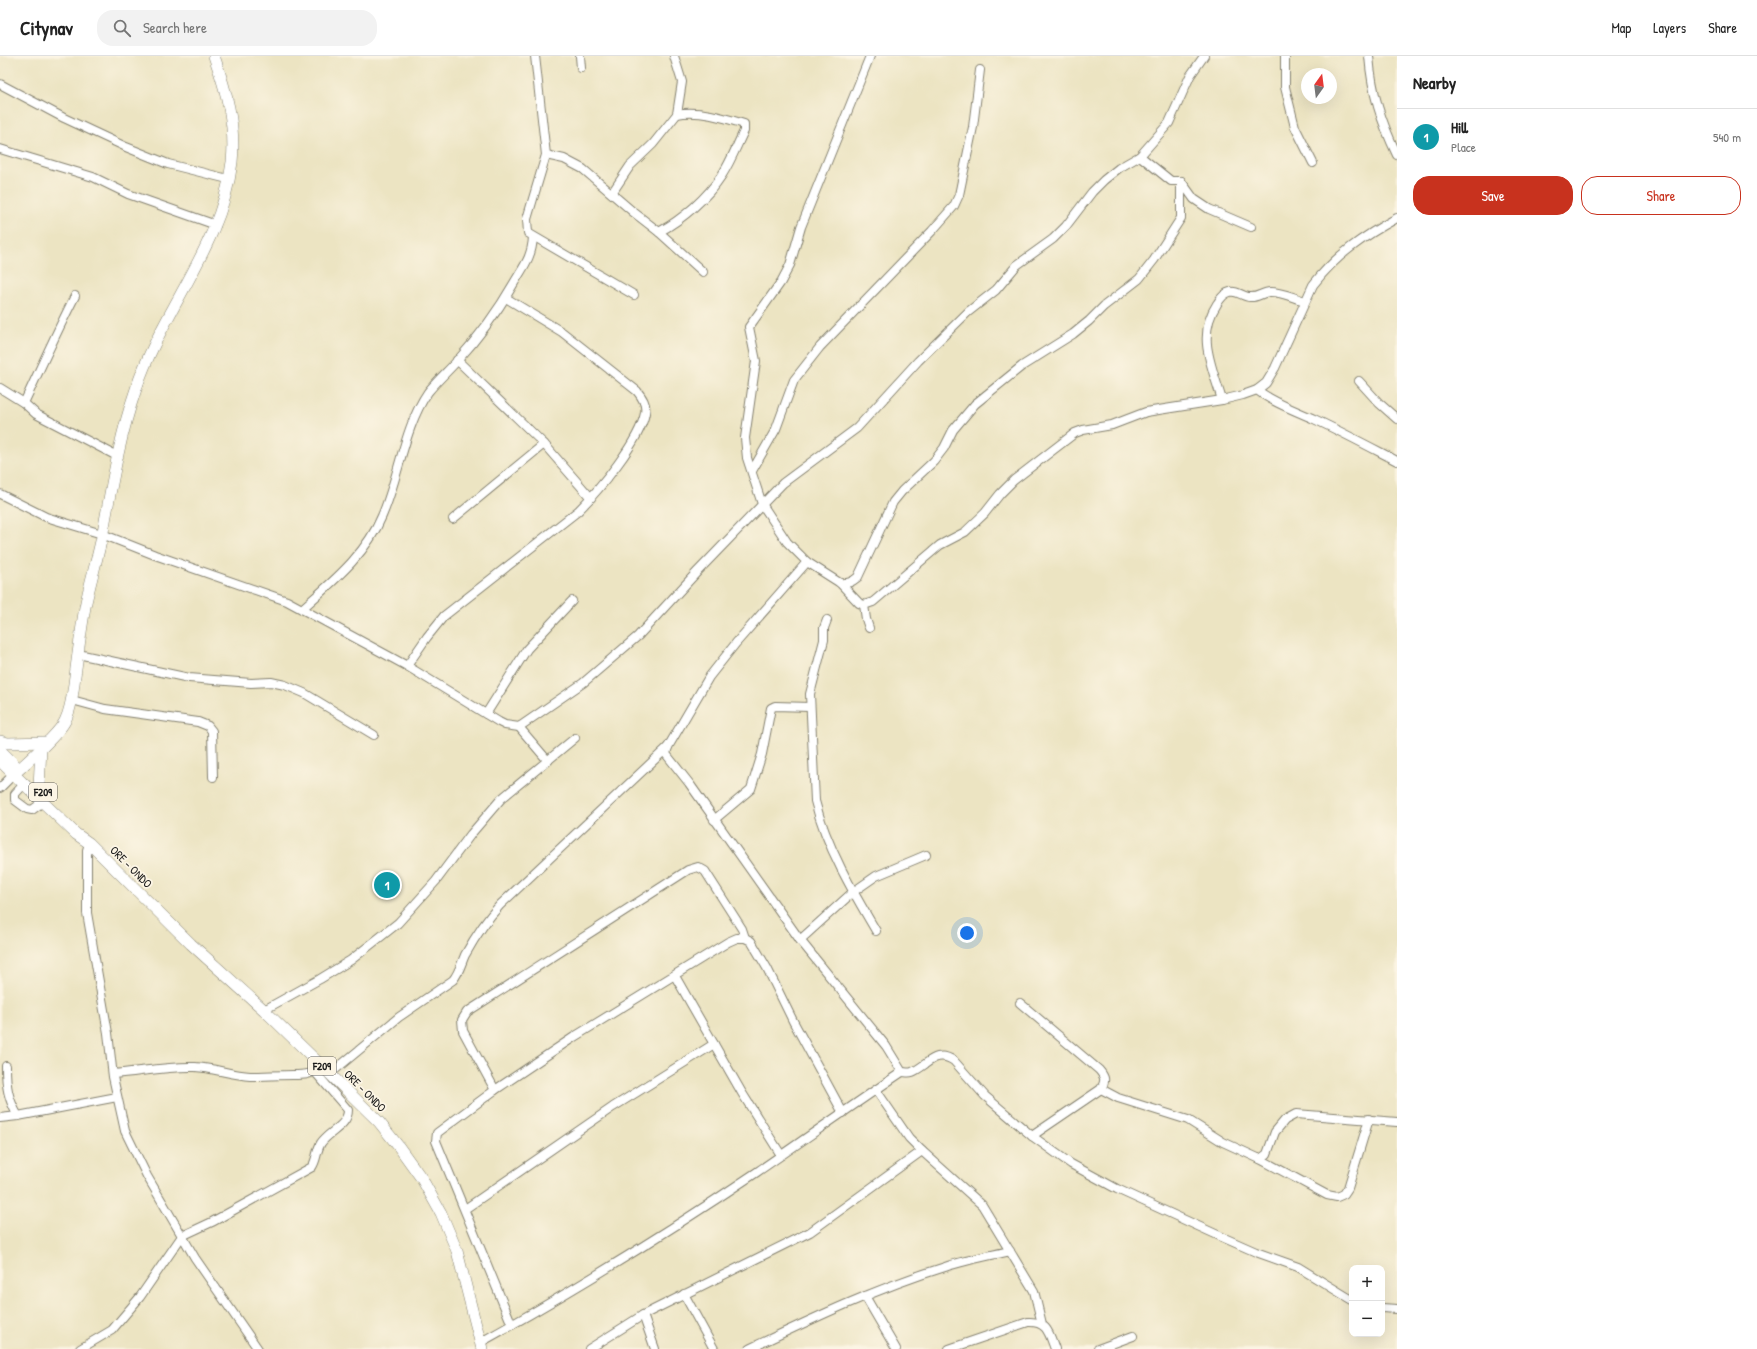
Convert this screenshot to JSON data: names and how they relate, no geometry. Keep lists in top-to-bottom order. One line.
{"streets":{"main road":["F209","ORE - ONDO"]},"crossings":[["F209","ORE - ONDO"]],"north":"top","page":{"header":"Citynav","search":"Search here","nav":["Map","Layers","Share"],"heading":"Nearby","list":[{"mark":"1","name":"Hill","note":"Place","value":"540 m"}],"buttons":["Save","Share"],"pins":"1","map_buttons":["+","−"]}}
